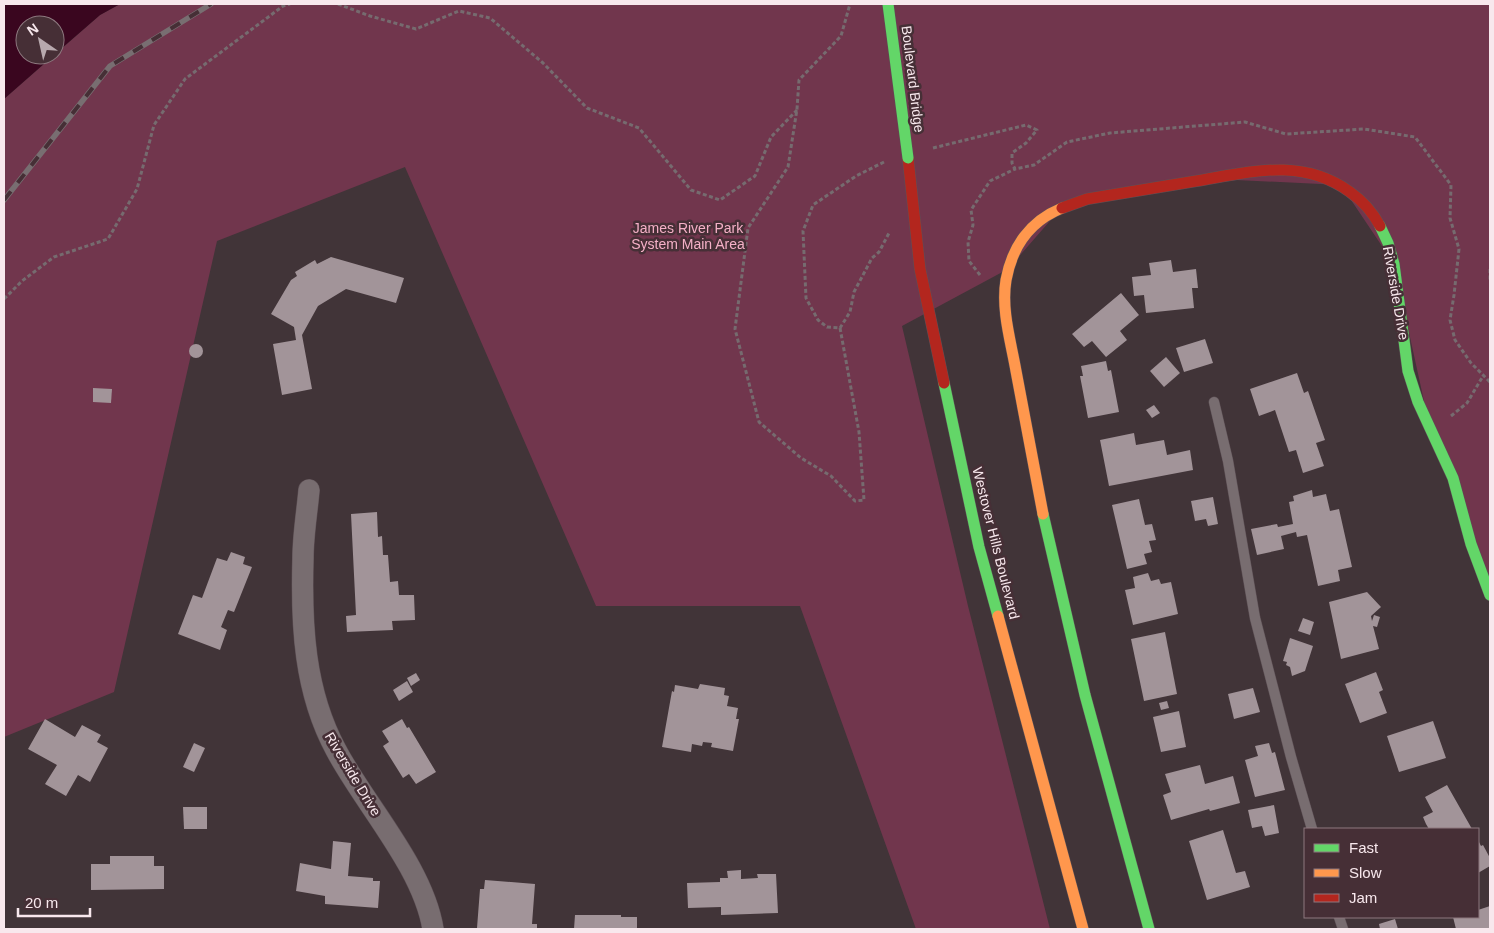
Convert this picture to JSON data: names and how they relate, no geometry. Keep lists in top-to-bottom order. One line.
{"streets":{"street":["Boulevard Bridge","Riverside Drive","Westover Hills Boulevard"]},"crossings":[["Boulevard Bridge","Westover Hills Boulevard"]],"parks":["James River Park System Main Area"],"legend":["Fast","Slow","Jam"],"scale_bar":"20 m","north":"top left"}
